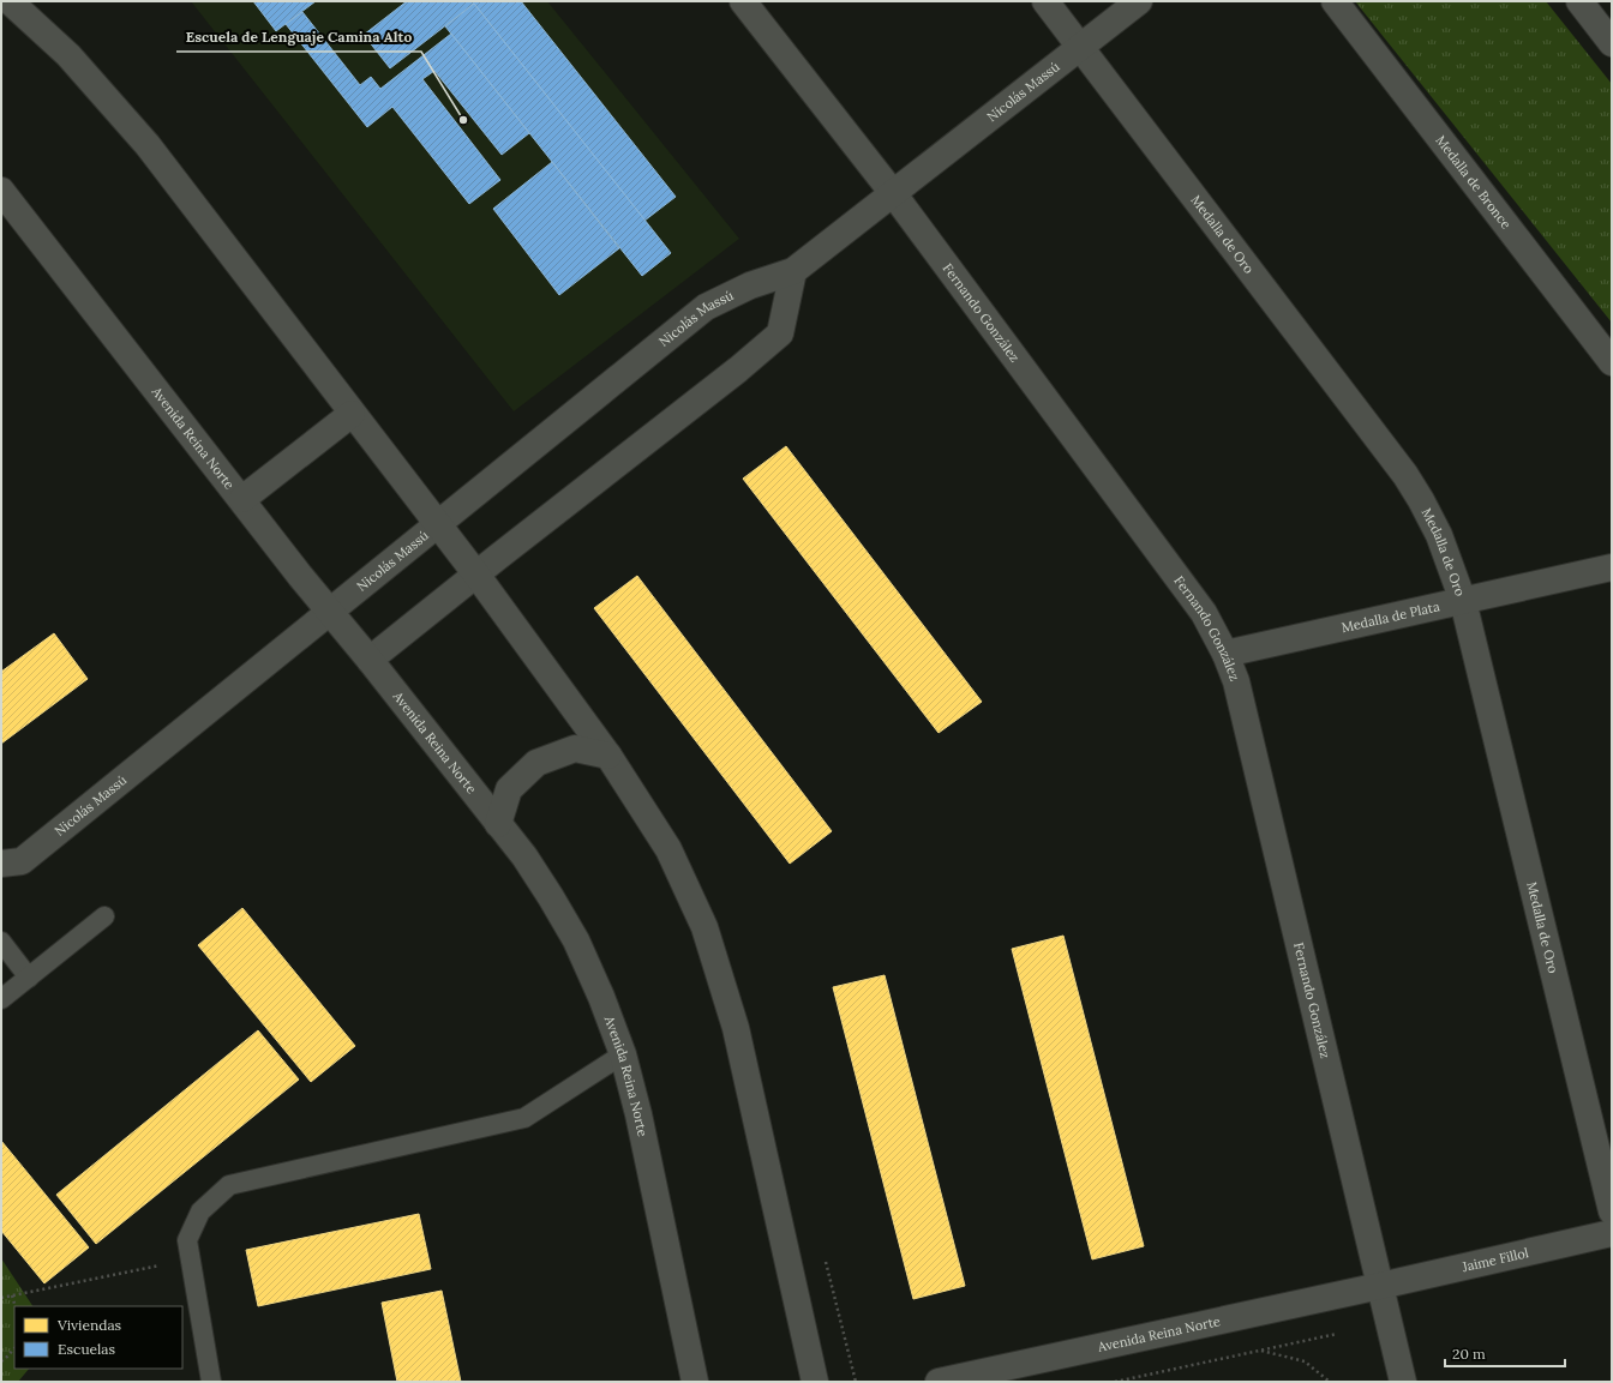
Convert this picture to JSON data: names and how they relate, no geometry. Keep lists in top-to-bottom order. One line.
{"streets":{"street":["Nicolás Massú","Medalla de Bronce","Medalla de Oro","Fernando González","Avenida Reina Norte","Medalla de Plata","Jaime Fillol"]},"crossings":[["Nicolás Massú","Medalla de Oro"],["Nicolás Massú","Fernando González"],["Nicolás Massú","Avenida Reina Norte"],["Medalla de Oro","Medalla de Plata"],["Fernando González","Avenida Reina Norte"],["Fernando González","Medalla de Plata"],["Fernando González","Jaime Fillol"],["Avenida Reina Norte","Jaime Fillol"]],"places":["Escuela de Lenguaje Camina Alto"],"legend":["Viviendas","Escuelas"],"scale_bar":"20 m"}
